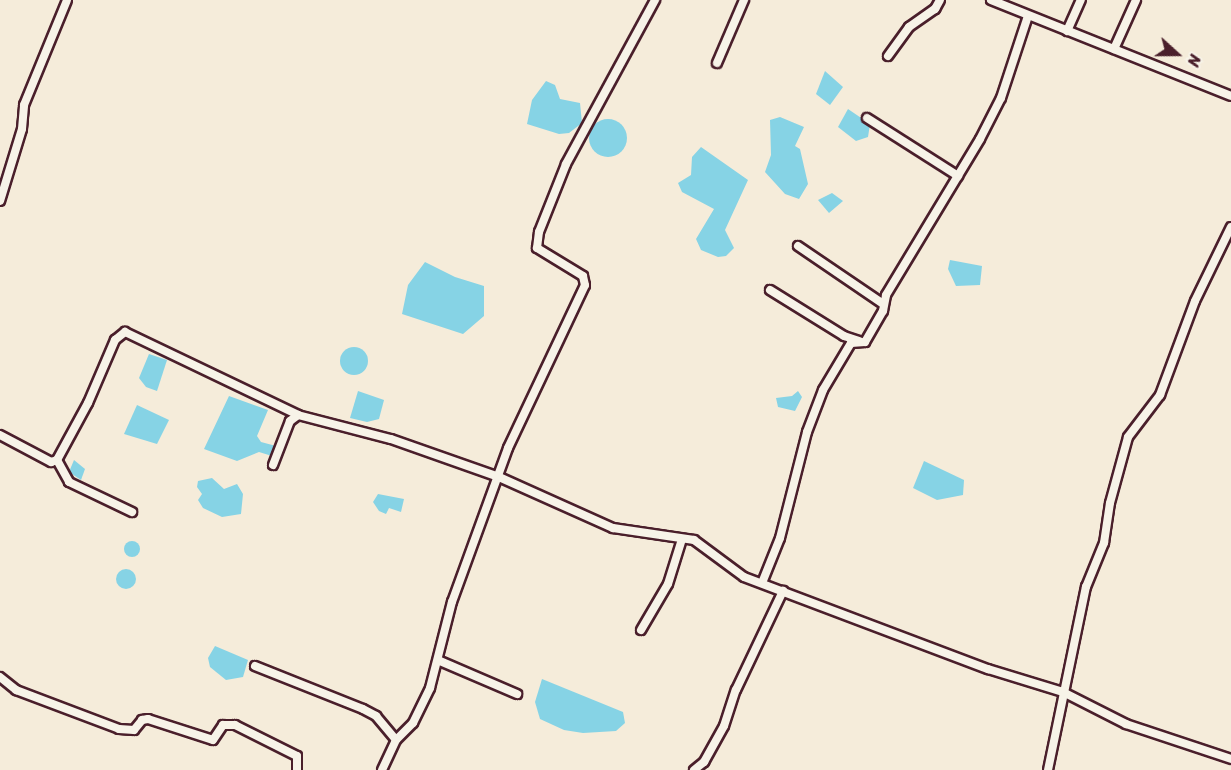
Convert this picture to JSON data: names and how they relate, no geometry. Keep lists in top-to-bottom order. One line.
{"north":"right"}
